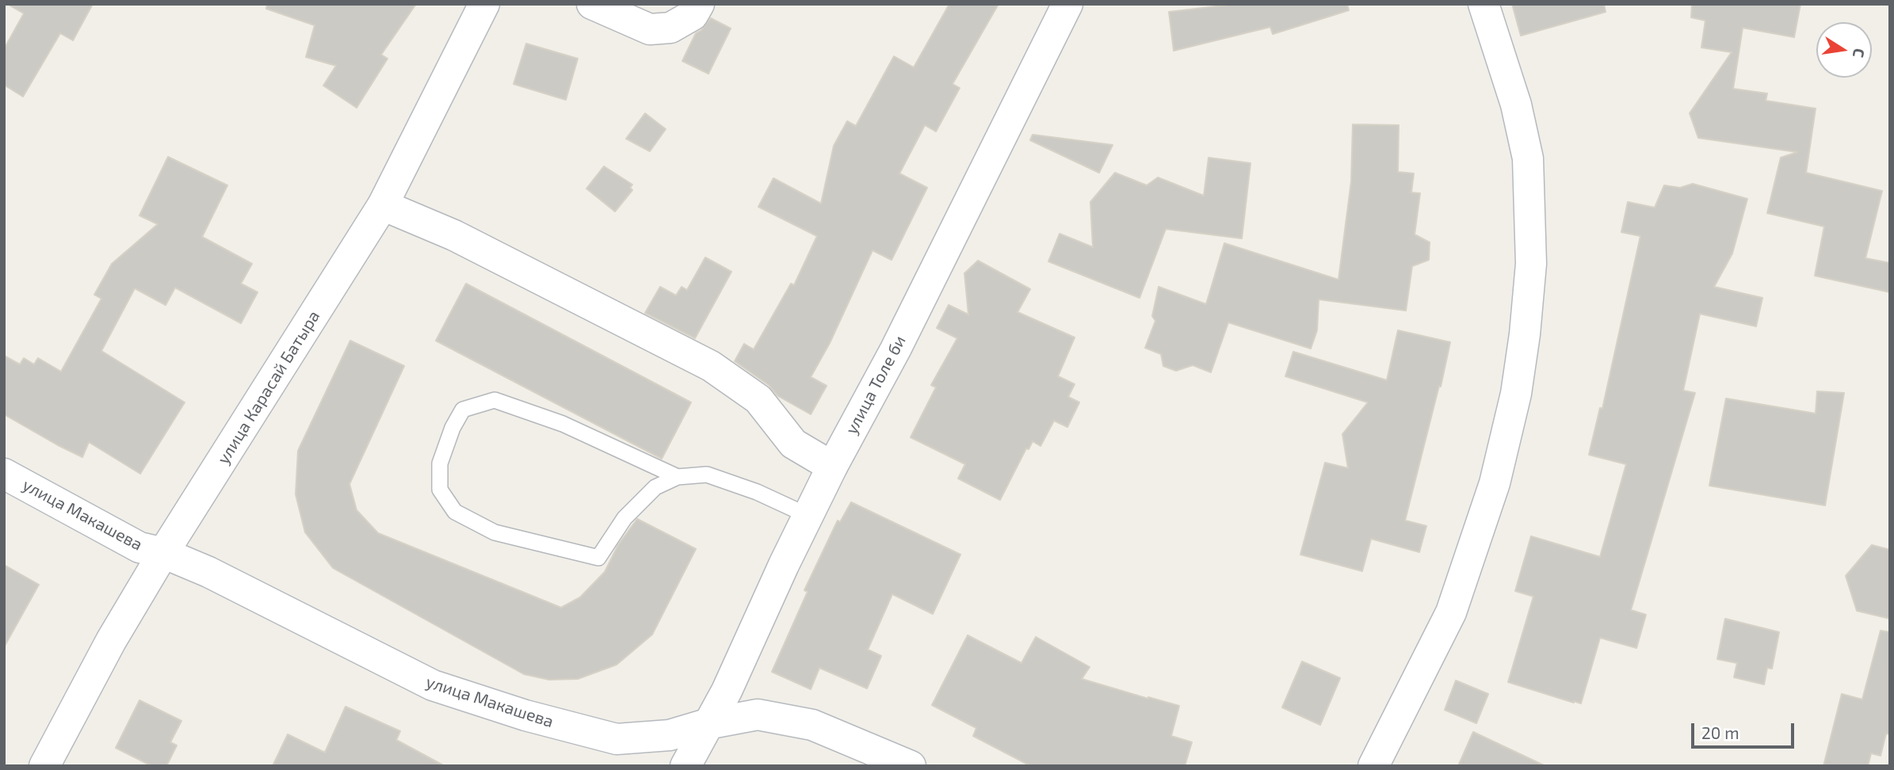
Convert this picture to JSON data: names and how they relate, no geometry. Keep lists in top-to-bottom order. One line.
{"streets":{"street":["улица Толе би","улица Карасай Батыра","улица Макашева"]},"crossings":[["улица Толе би","улица Макашева"],["улица Карасай Батыра","улица Макашева"]],"scale_bar":"20 m","north":"right"}
